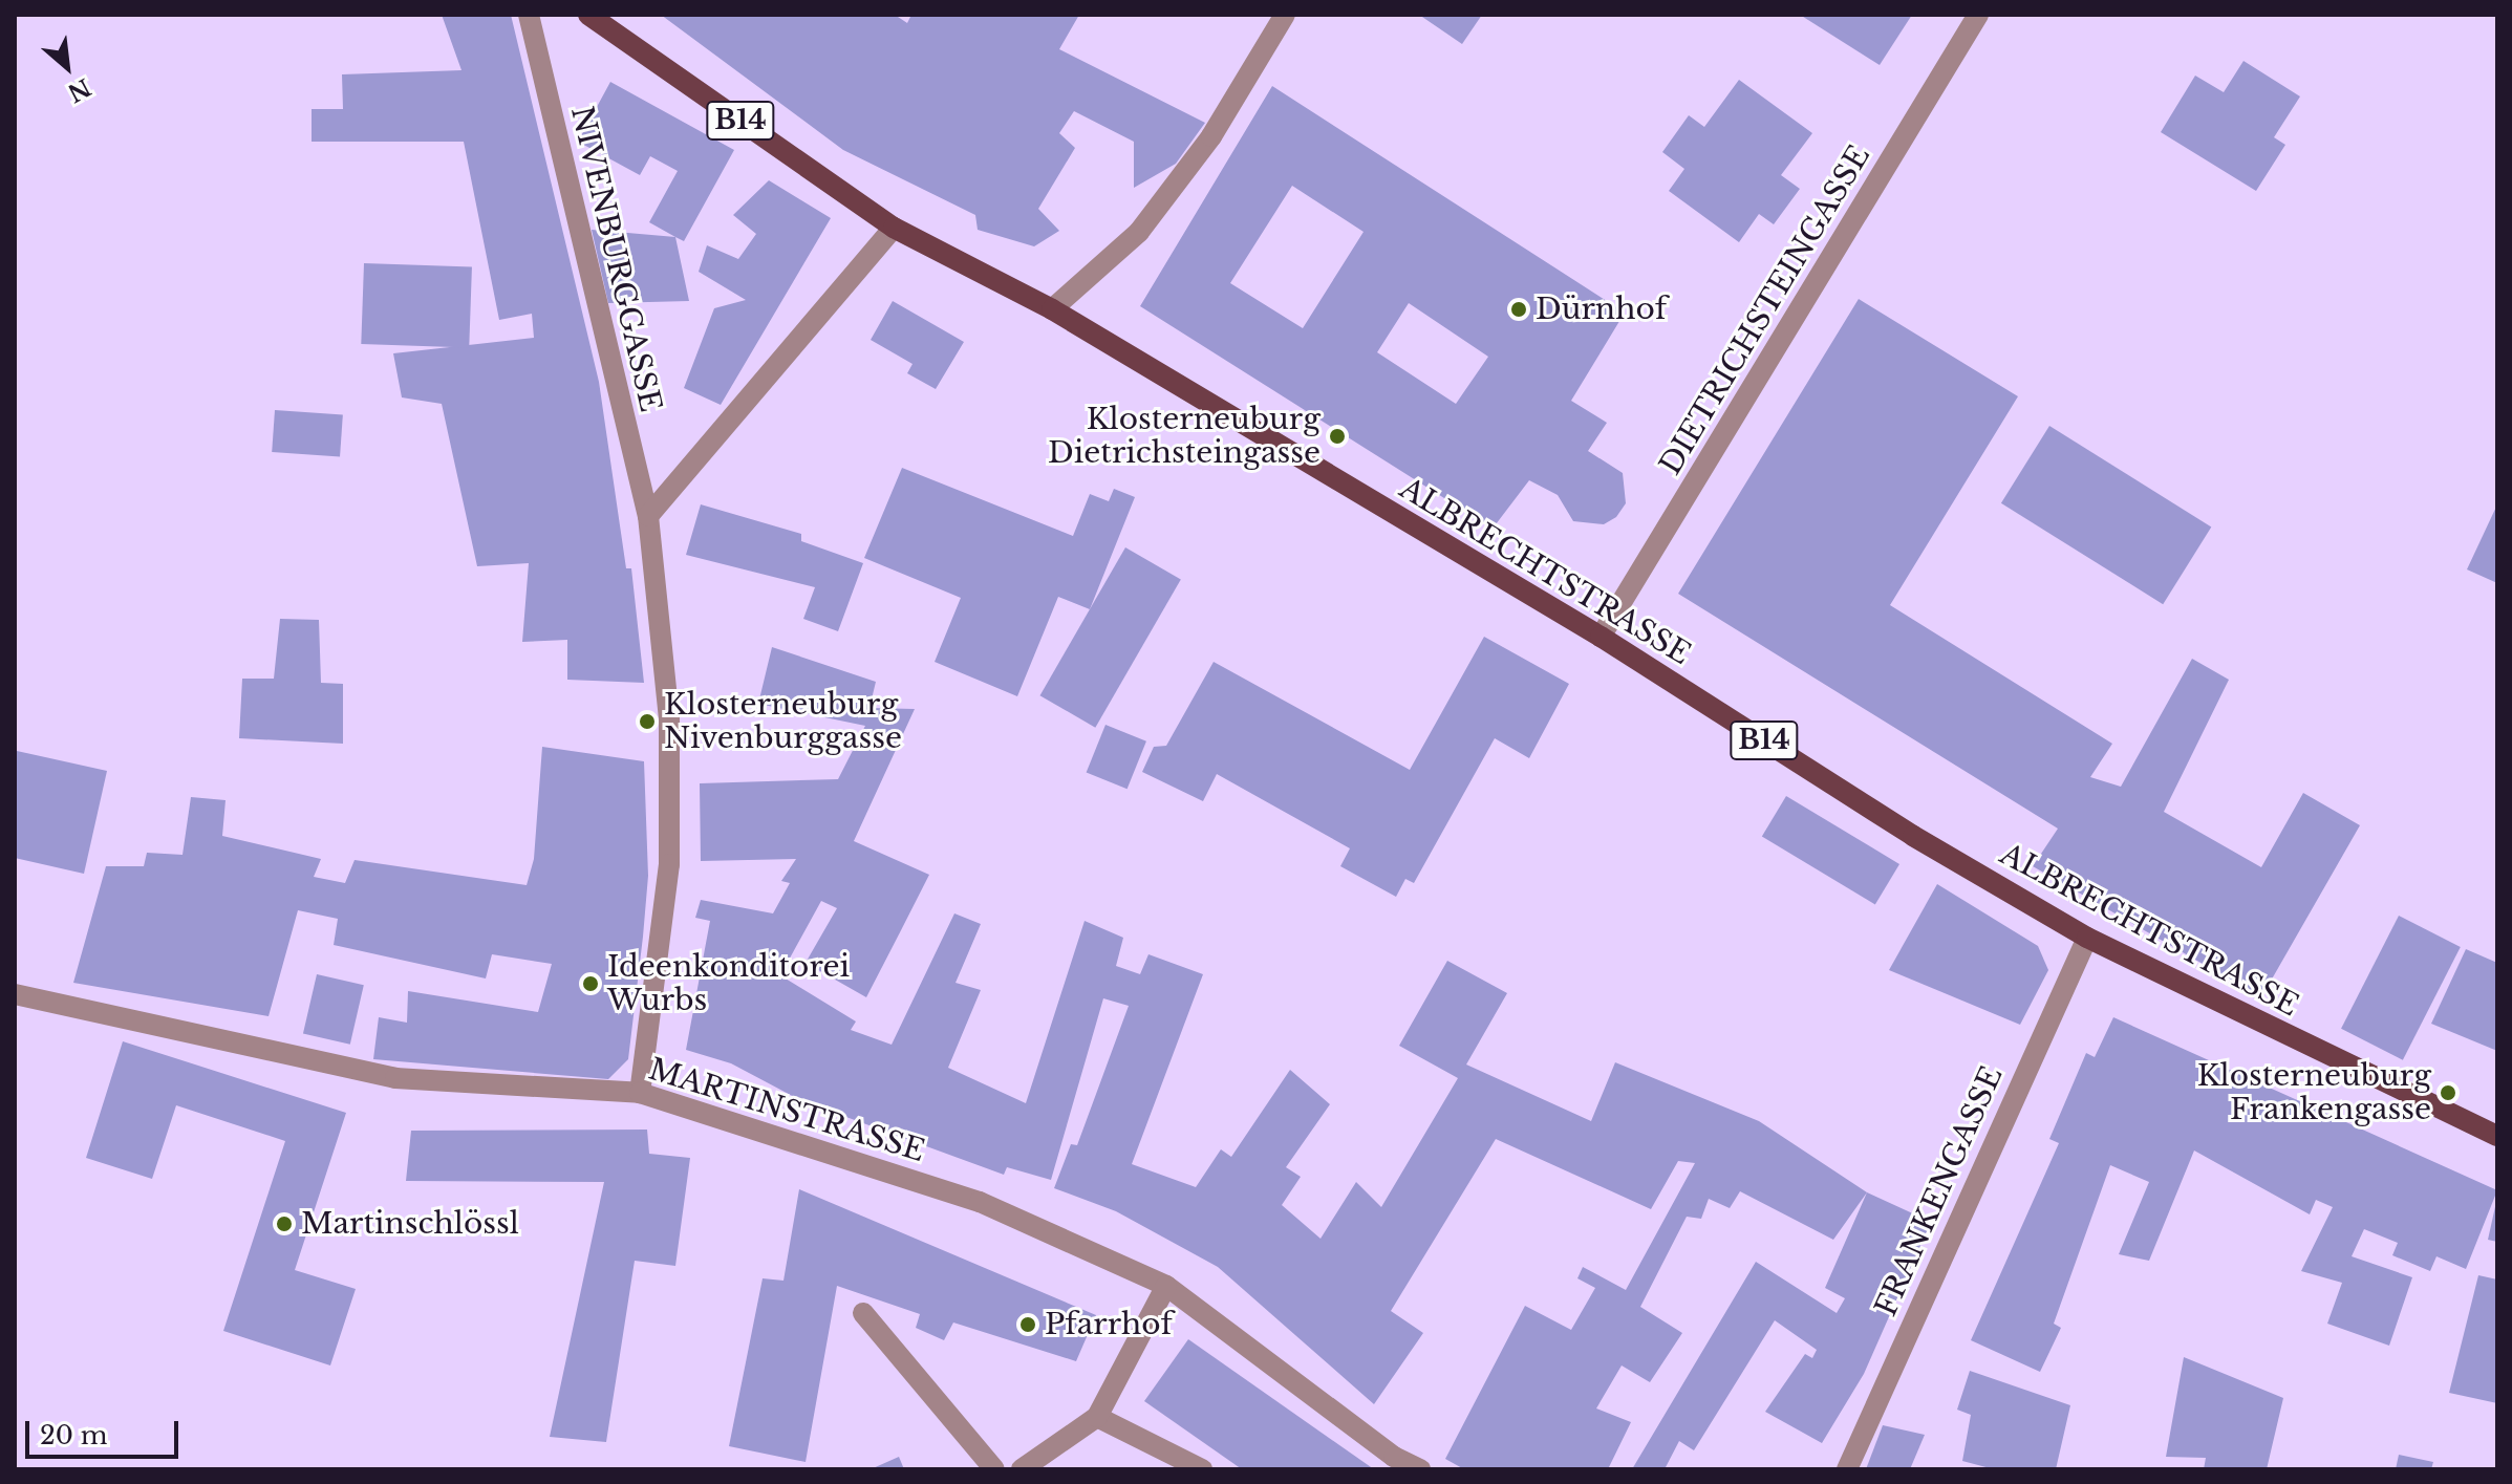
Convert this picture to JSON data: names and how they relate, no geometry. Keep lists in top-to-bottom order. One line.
{"streets":{"main road":["B14","ALBRECHTSTRASSE"],"street":["NIVENBURGGASSE","DIETRICHSTEINGASSE","MARTINSTRASSE","FRANKENGASSE"]},"crossings":[["NIVENBURGGASSE","MARTINSTRASSE"],["DIETRICHSTEINGASSE","ALBRECHTSTRASSE"],["ALBRECHTSTRASSE","FRANKENGASSE"]],"places":["Dürnhof","Klosterneuburg Dietrichsteingasse","Klosterneuburg Nivenburggasse","Ideenkonditorei Wurbs","Klosterneuburg Frankengasse","Martinschlössl","Pfarrhof"],"scale_bar":"20 m","north":"bottom right"}
